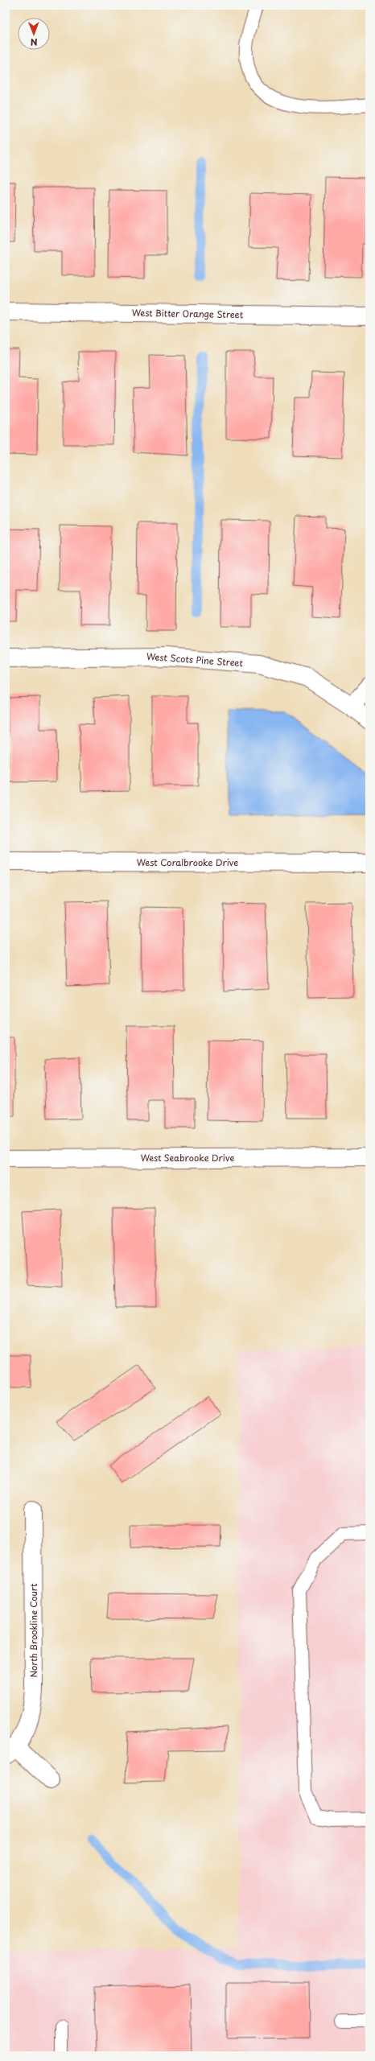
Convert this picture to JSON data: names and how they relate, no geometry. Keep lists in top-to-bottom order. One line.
{"streets":{"street":["West Bitter Orange Street","West Scots Pine Street","West Coralbrooke Drive","West Seabrooke Drive","North Brookline Court"]},"north":"bottom"}
